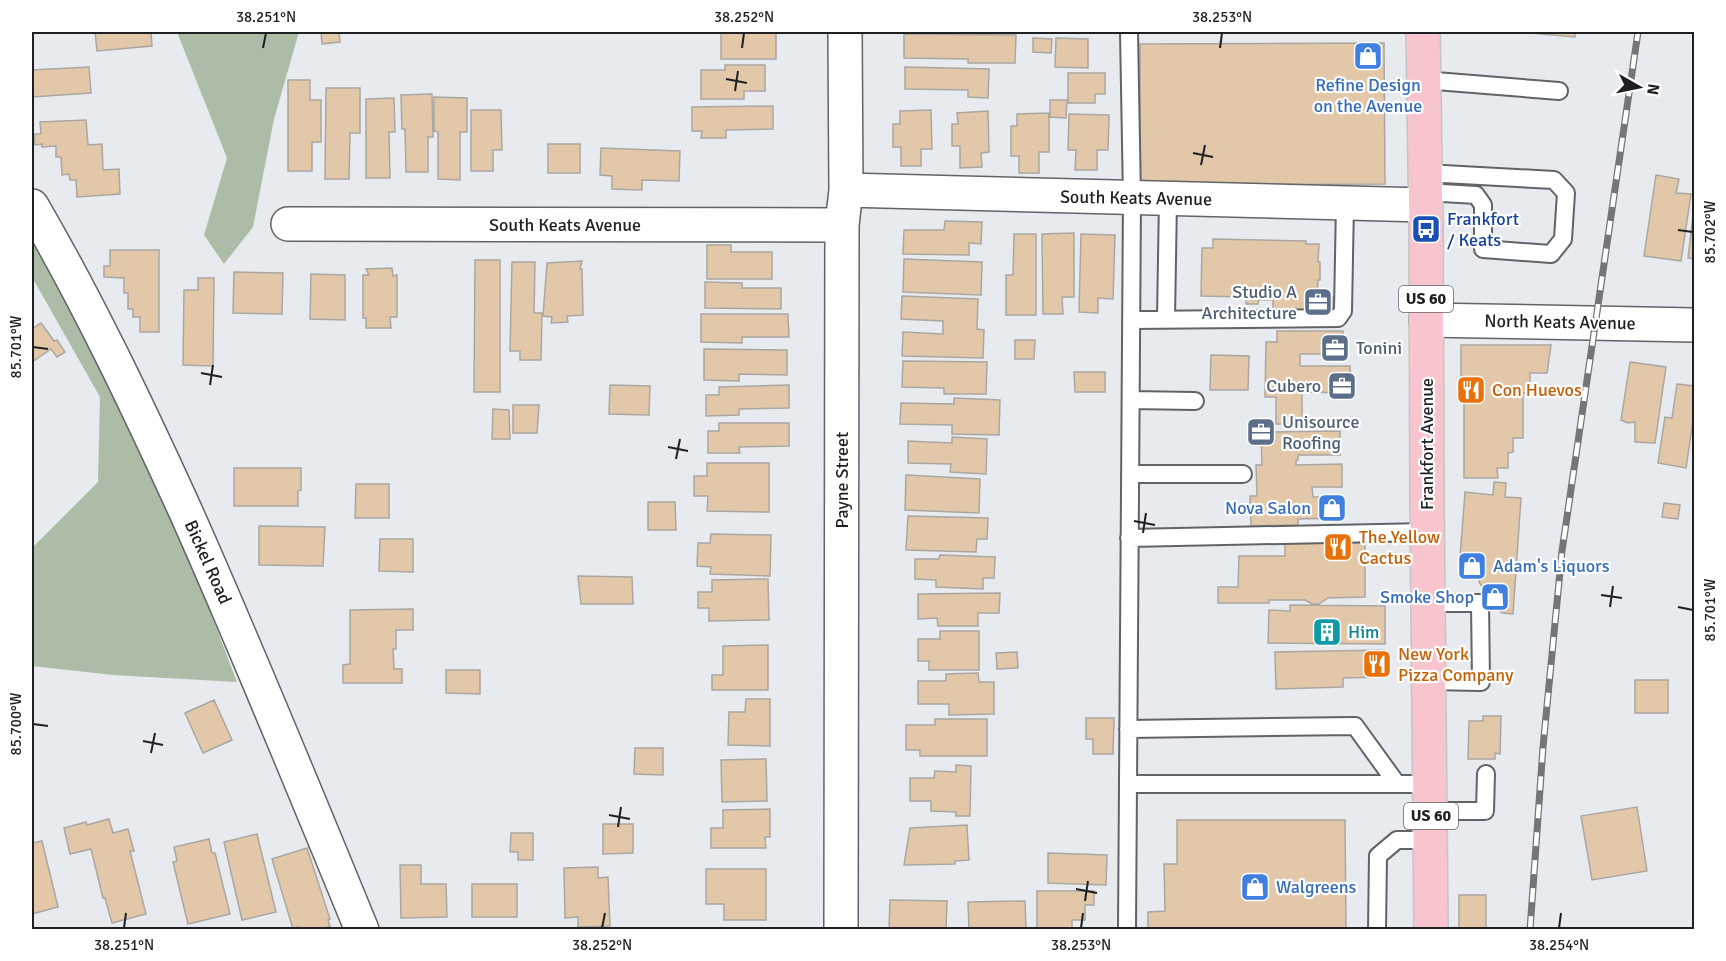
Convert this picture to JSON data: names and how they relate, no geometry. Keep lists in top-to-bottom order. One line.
{"streets":{"main road":["US 60","Frankfort Avenue"],"street":["South Keats Avenue","North Keats Avenue","Payne Street","Bickel Road"]},"crossings":[["South Keats Avenue","Frankfort Avenue"],["South Keats Avenue","Payne Street"],["North Keats Avenue","Frankfort Avenue"]],"places":{"shop":["Refine Design on the Avenue","Nova Salon","Adam's Liquors","Smoke Shop","Walgreens"],"bus stop":["Frankfort / Keats"],"office":["Studio A Architecture","Tonini","Cubero","Unisource Roofing"],"restaurant":["Con Huevos","The Yellow Cactus","New York Pizza Company"],"building":["Him"]},"north":"right","coordinates":["38.251°N","38.252°N","38.253°N","85.702°W","85.701°W","85.700°W","38.254°N"]}
